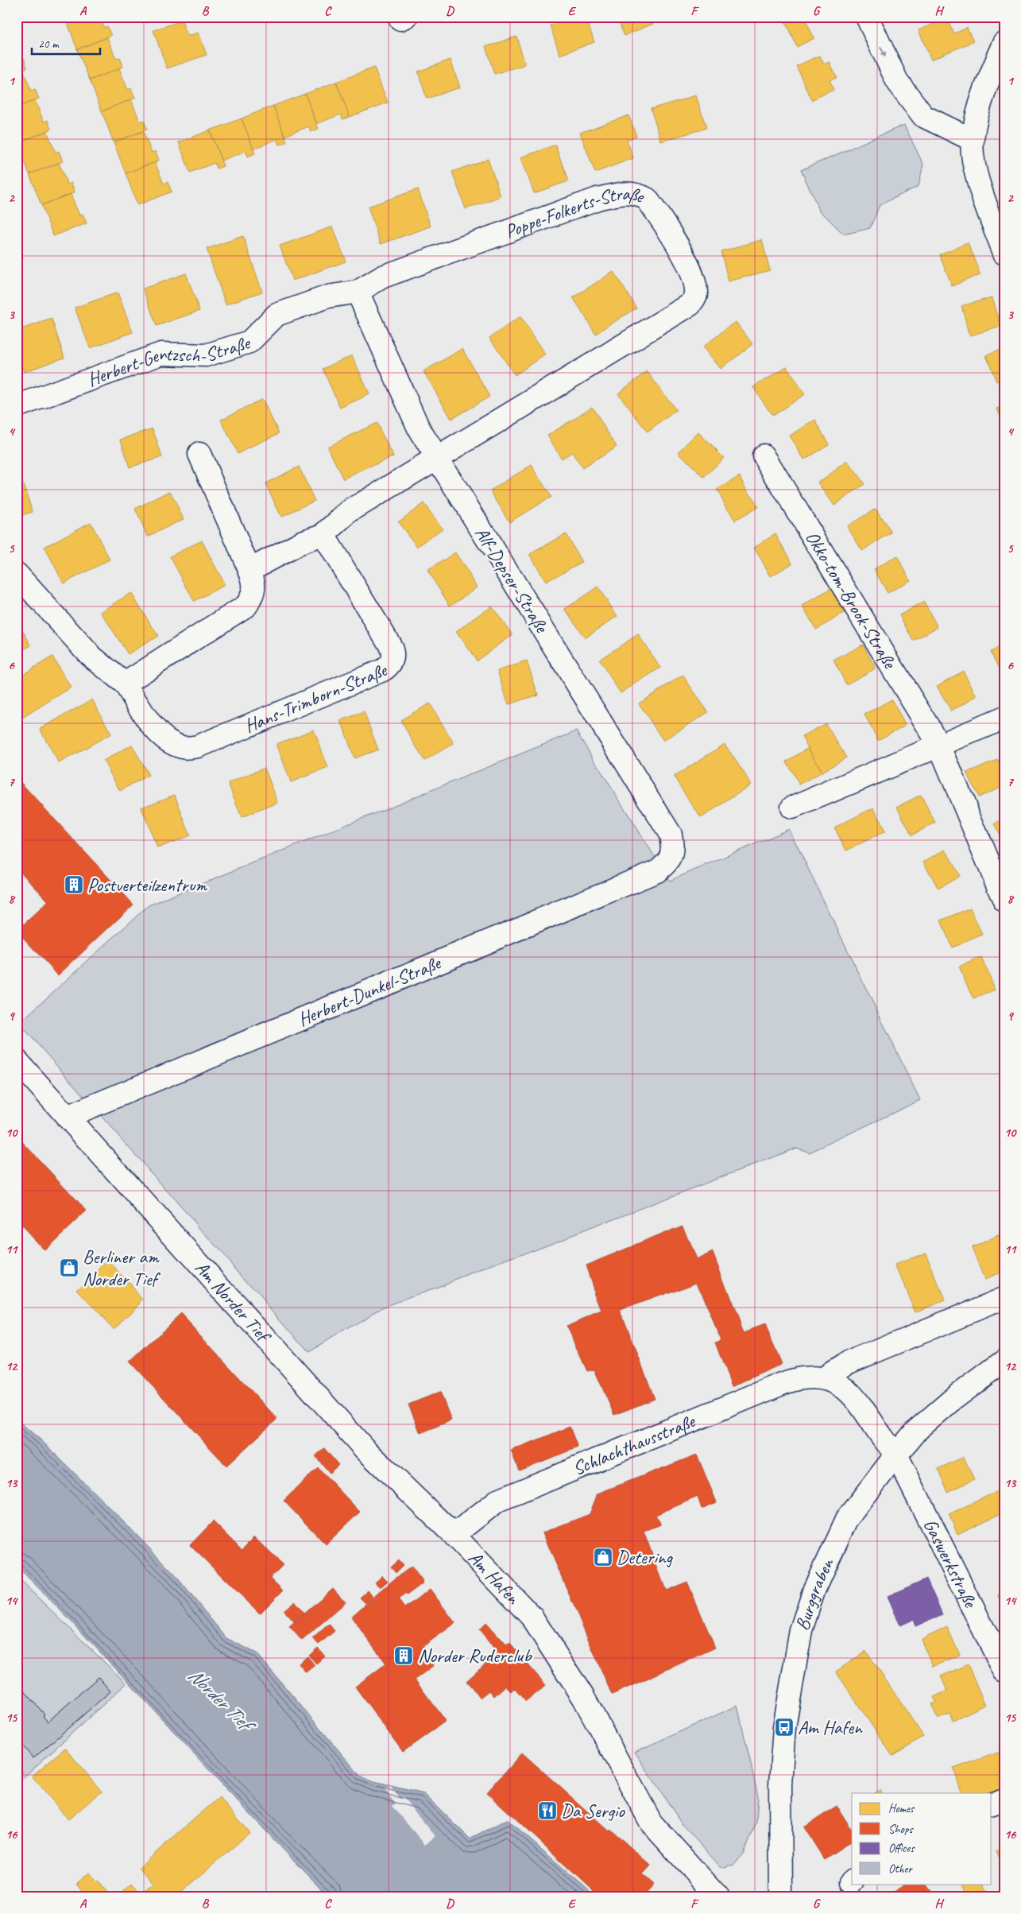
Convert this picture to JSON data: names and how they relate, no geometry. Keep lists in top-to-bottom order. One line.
{"streets":{"street":["Poppe-Folkerts-Straße","Herbert-Gentzsch-Straße","Alf-Depser-Straße","Okko-tom-Brook-Straße","Hans-Trimborn-Straße","Herbert-Dunkel-Straße","Am Norder Tief","Schlachthausstraße","Gaswerkstraße","Am Hafen","Burggraben"]},"crossings":[["Poppe-Folkerts-Straße","Herbert-Gentzsch-Straße"],["Poppe-Folkerts-Straße","Alf-Depser-Straße"],["Herbert-Gentzsch-Straße","Alf-Depser-Straße"],["Alf-Depser-Straße","Herbert-Dunkel-Straße"],["Herbert-Dunkel-Straße","Am Norder Tief"],["Am Norder Tief","Schlachthausstraße"],["Am Norder Tief","Am Hafen"],["Schlachthausstraße","Gaswerkstraße"],["Schlachthausstraße","Am Hafen"],["Schlachthausstraße","Burggraben"],["Gaswerkstraße","Burggraben"]],"water":["Norder Tief"],"places":{"building":["Postverteilzentrum","Norder Ruderclub"],"shop":["Berliner am Norder Tief","Detering"],"bus stop":["Am Hafen"],"restaurant":["Da Sergio"]},"legend":["Homes","Shops","Offices","Other"],"scale_bar":"20 m","grid":{"columns":["A","B","C","D","E","F","G","H"],"rows":["1","2","3","4","5","6","7","8","9","10","11","12","13","14","15","16"]}}
